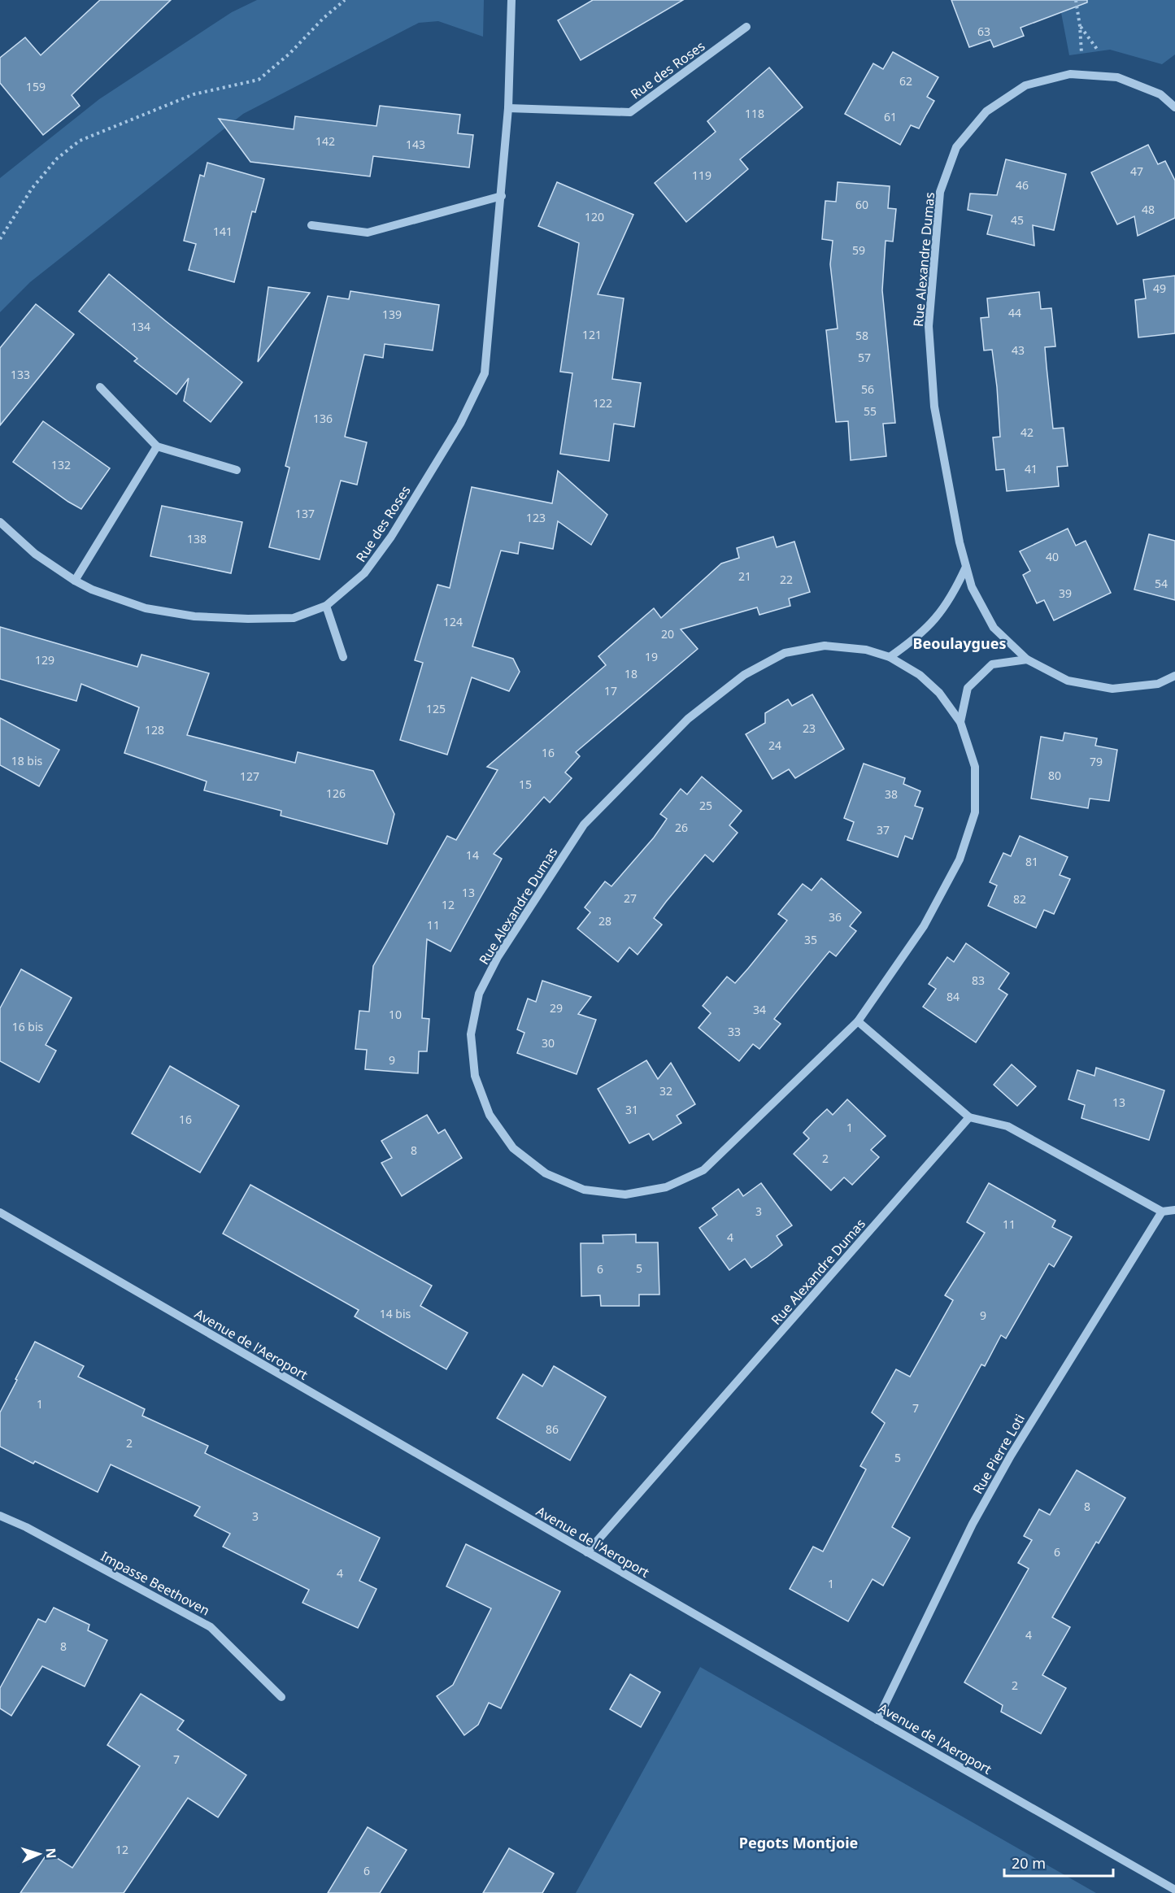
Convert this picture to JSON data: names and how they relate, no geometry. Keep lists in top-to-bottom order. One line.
{"streets":{"street":["Rue des Roses","Rue Alexandre Dumas","Avenue de l'Aeroport","Rue Pierre Loti","Impasse Beethoven"]},"crossings":[["Rue Alexandre Dumas","Avenue de l'Aeroport"],["Avenue de l'Aeroport","Rue Pierre Loti"]],"districts":["Beoulaygues","Pegots Montjoie"],"house_numbers":["63","62","159","118","61","142","143","47","119","46","60","48","120","45","141","59","49","44","139","134","121","58","43","57","133","56","122","55","136","42","132","41","137","123","138","40","21","22","54","39","124","20","19","129","18","17","125","23","128","24","16","18 bis","79","80","127","15","126","38","25","26","37","14","81","13","27","82","12","36","28","11","35","83","84","29","34","10","16 bis","33","30","9","32","13","31","16","1","8","2","3","11","4","5","6","14 bis","9","1","7","86","2","5","8","3","6","4","1","4","8","2","7","12","6"],"scale_bar":"20 m","north":"right"}
